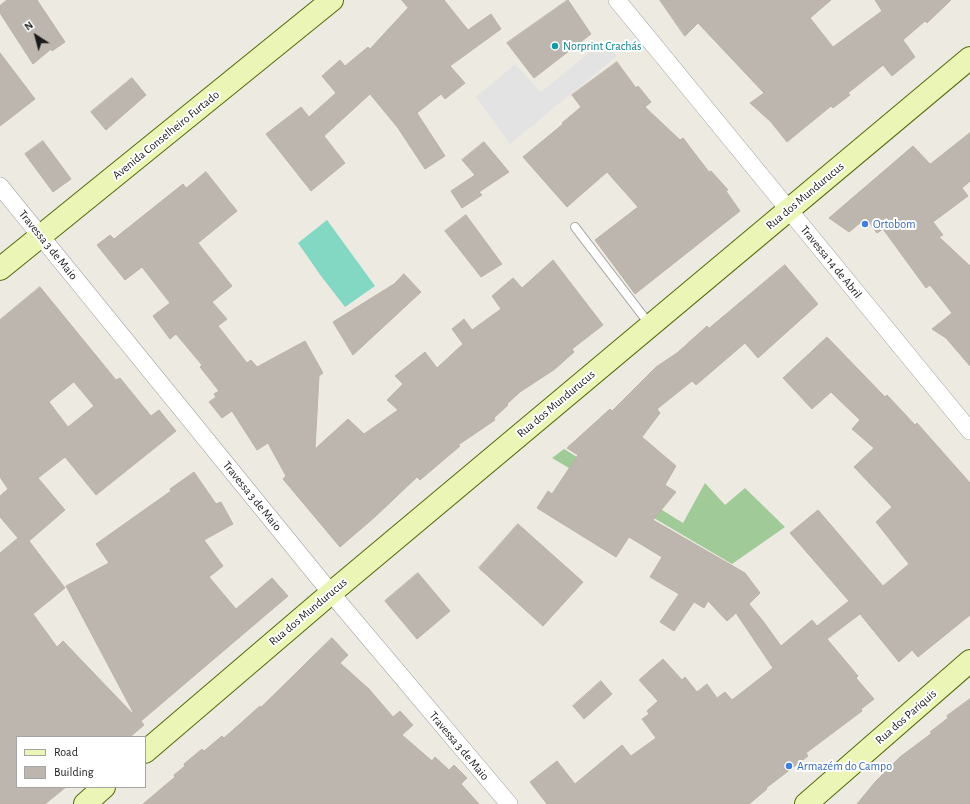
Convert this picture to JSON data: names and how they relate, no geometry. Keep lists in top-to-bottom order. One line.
{"streets":{"street":["Avenida Conselheiro Furtado","Rua dos Mundurucus","Travessa 3 de Maio","Travessa 14 de Abril","Rua dos Pariquis"]},"crossings":[["Avenida Conselheiro Furtado","Travessa 3 de Maio"],["Rua dos Mundurucus","Travessa 3 de Maio"],["Rua dos Mundurucus","Travessa 14 de Abril"]],"places":["Norprint Crachás","Ortobom","Armazém do Campo"],"legend":["Road","Building"],"north":"top left"}
